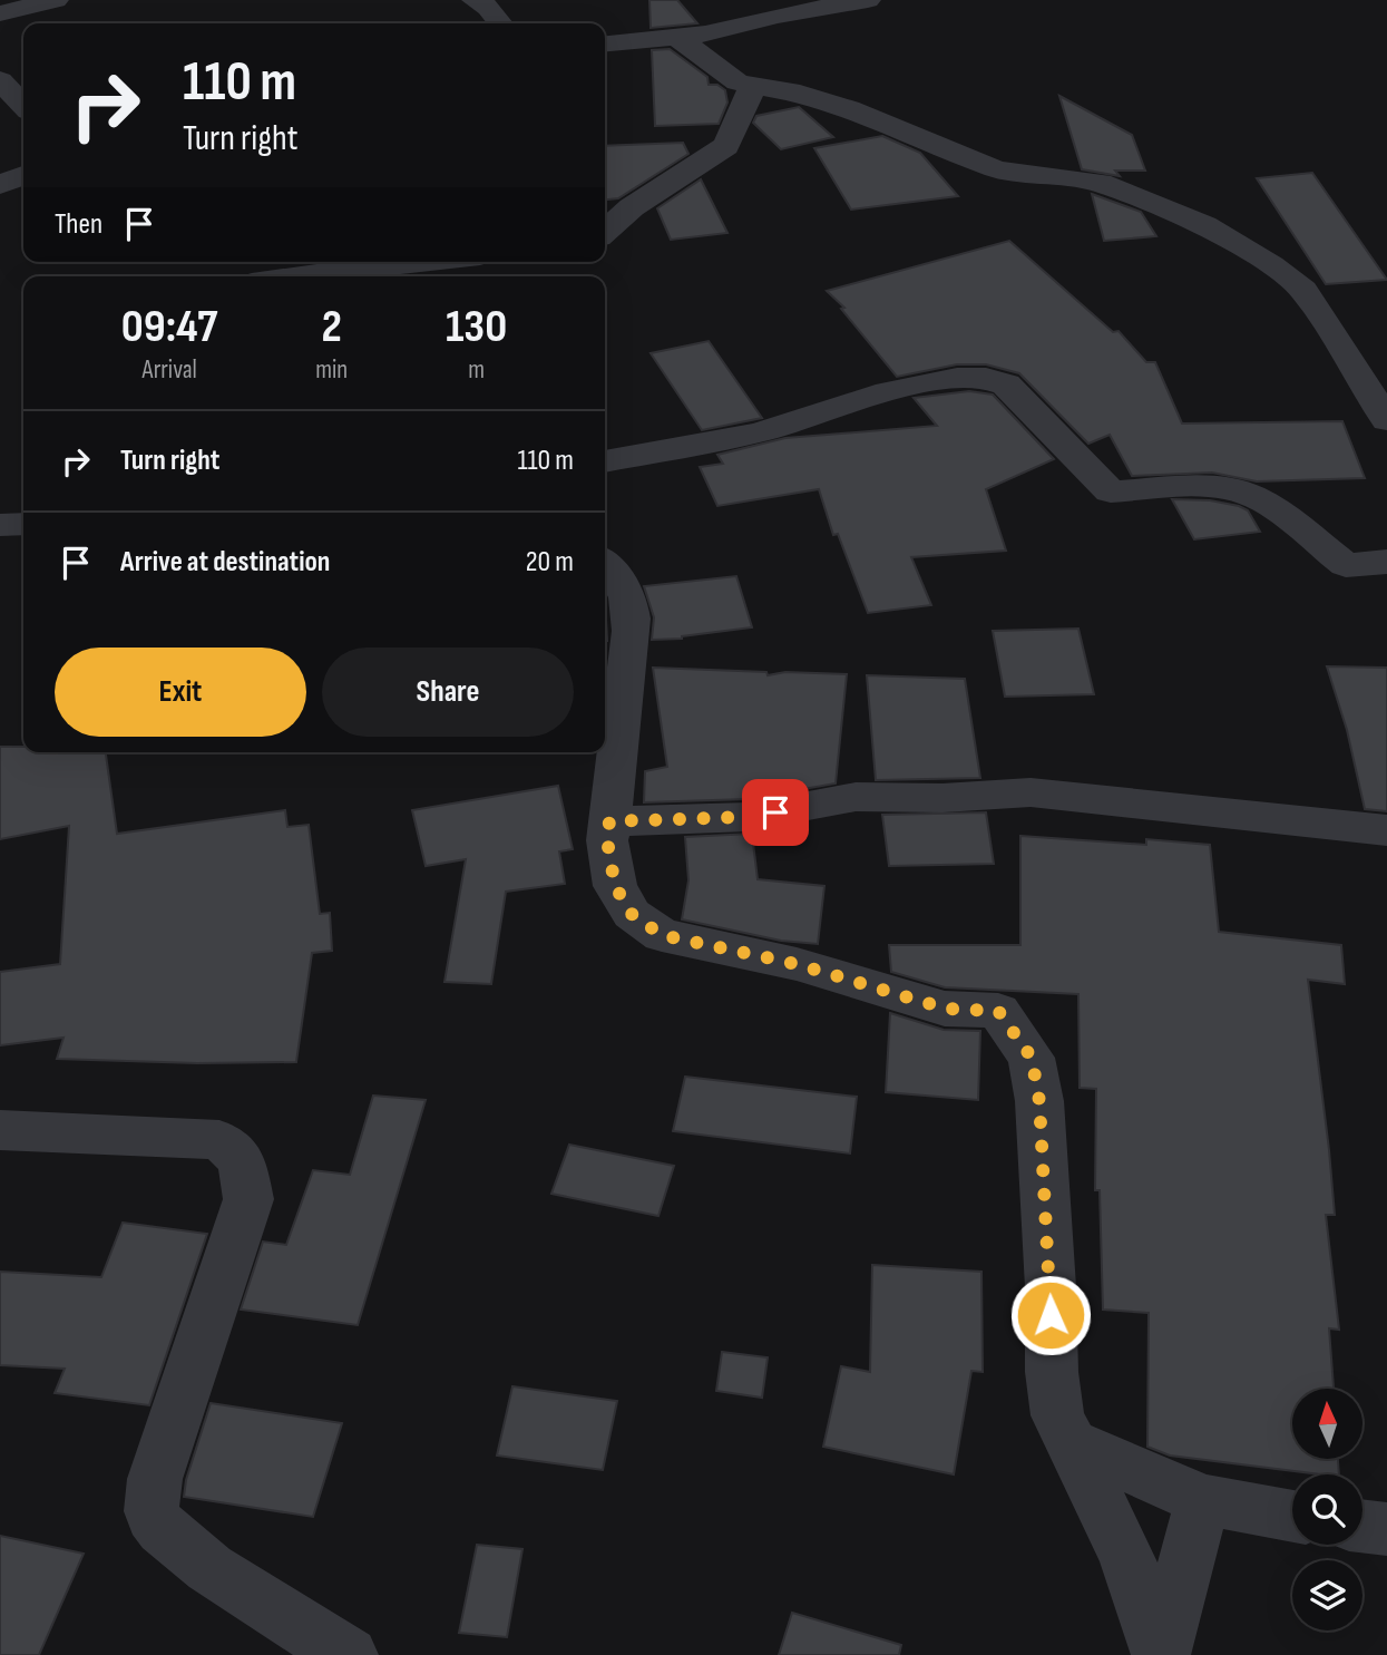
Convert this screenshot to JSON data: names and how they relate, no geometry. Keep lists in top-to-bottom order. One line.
{"north":"top","page":{"turn":["110 m","Turn right"],"then":"Then","eta":["09:47","Arrival","2","min","130","m"],"list":[{"name":"Turn right","value":"110 m"},{"name":"Arrive at destination","value":"20 m"}],"buttons":["Exit","Share"]}}
